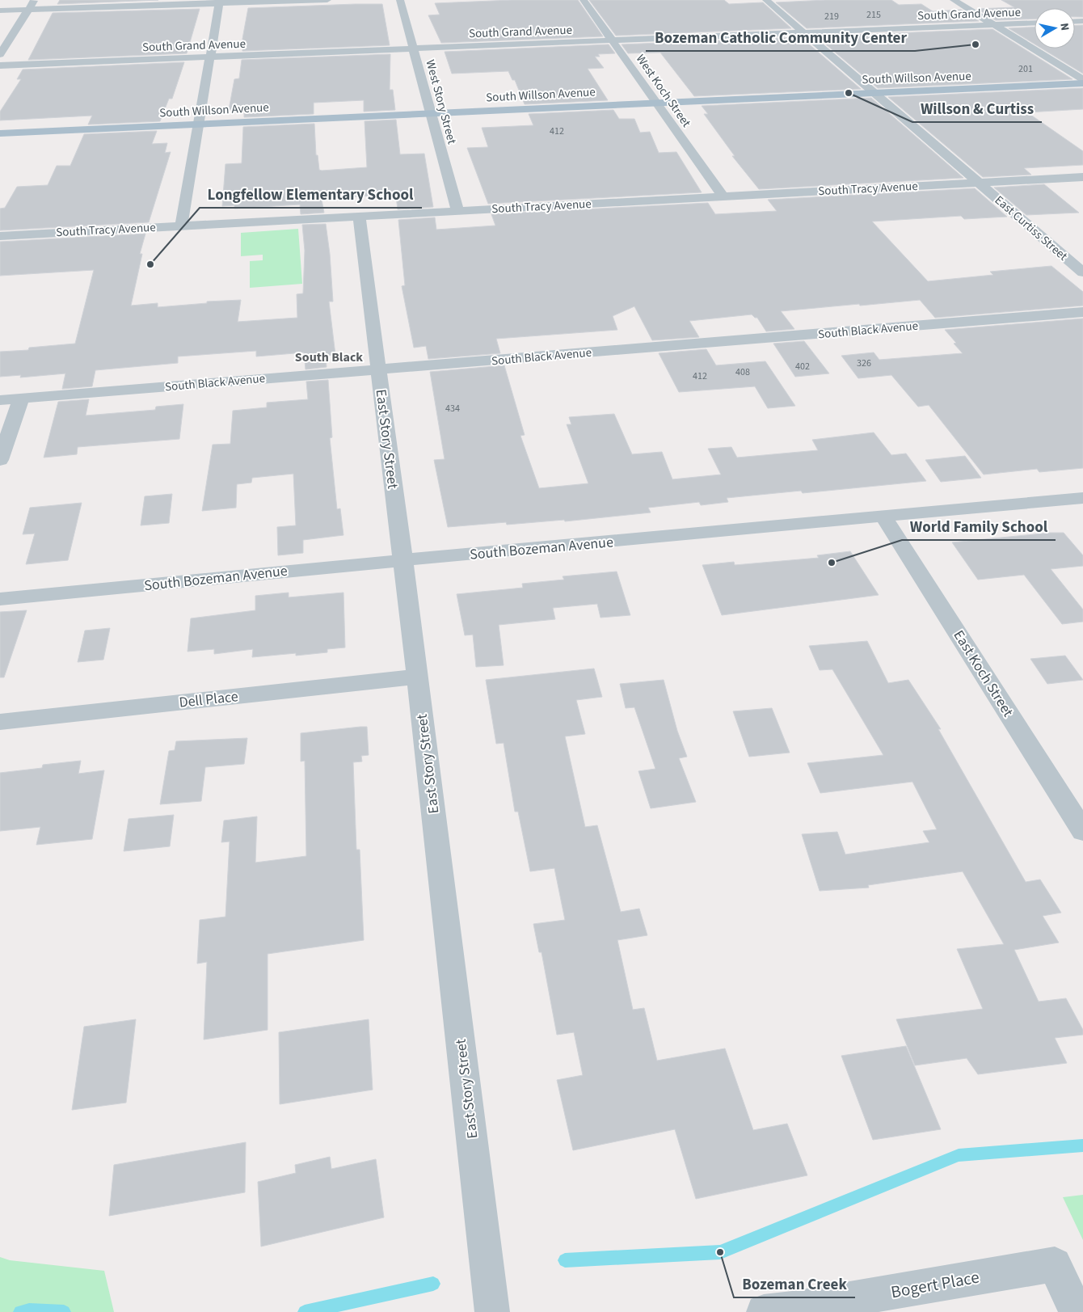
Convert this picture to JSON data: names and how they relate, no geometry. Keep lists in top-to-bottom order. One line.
{"streets":{"main road":["South Willson Avenue"],"street":["South Grand Avenue","West Koch Street","West Story Street","South Tracy Avenue","East Curtiss Street","South Black Avenue","East Story Street","South Bozeman Avenue","East Koch Street","Dell Place","Bogert Place"]},"crossings":[["South Grand Avenue","West Koch Street"],["South Grand Avenue","West Story Street"],["South Grand Avenue","East Curtiss Street"],["South Willson Avenue","West Koch Street"],["South Willson Avenue","West Story Street"],["South Willson Avenue","East Curtiss Street"],["West Koch Street","South Tracy Avenue"],["West Story Street","South Tracy Avenue"],["South Tracy Avenue","East Curtiss Street"],["South Tracy Avenue","East Story Street"],["South Black Avenue","East Story Street"],["East Story Street","South Bozeman Avenue"],["East Story Street","Dell Place"],["South Bozeman Avenue","East Koch Street"]],"districts":["South Black"],"places":["Bozeman Catholic Community Center","Willson & Curtiss","Longfellow Elementary School","World Family School","Bozeman Creek"],"house_numbers":["215","219","201","412","326","402","408","412","434"],"north":"right"}
